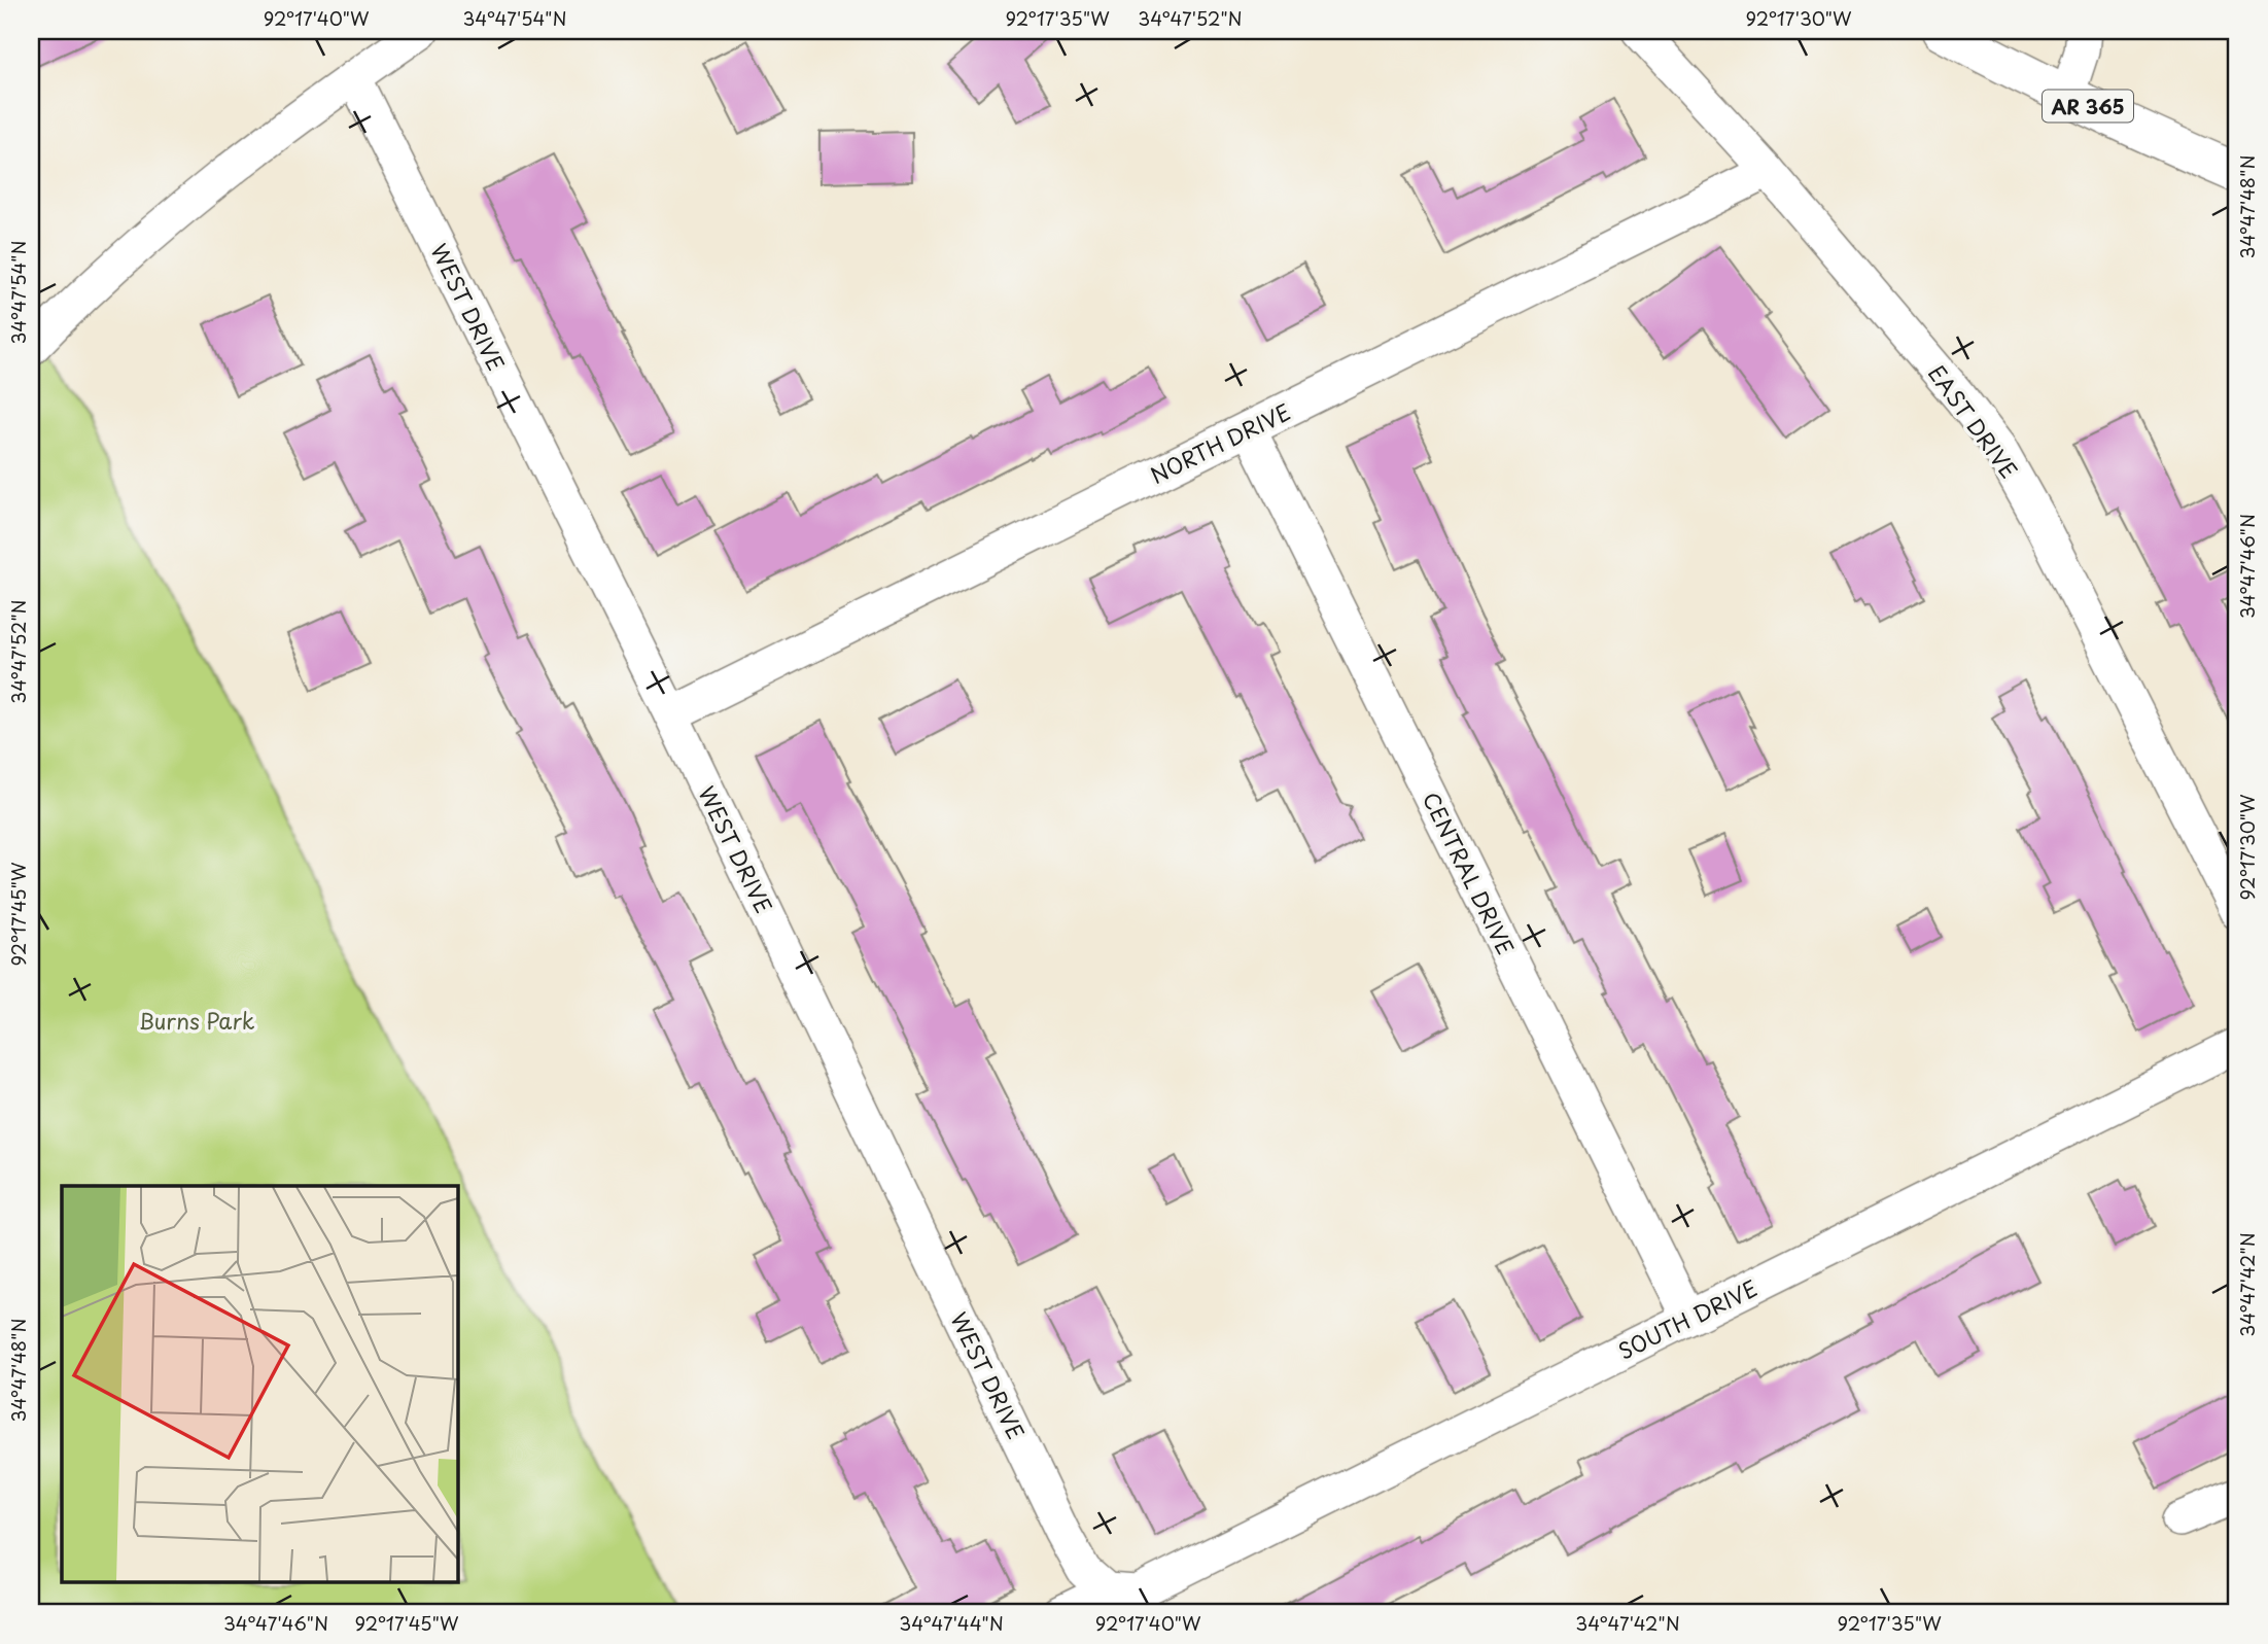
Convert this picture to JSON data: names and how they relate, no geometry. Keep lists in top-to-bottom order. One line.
{"streets":{"main road":["AR 365"],"street":["WEST DRIVE","EAST DRIVE","NORTH DRIVE","CENTRAL DRIVE","SOUTH DRIVE"]},"crossings":[["WEST DRIVE","NORTH DRIVE"],["WEST DRIVE","SOUTH DRIVE"],["EAST DRIVE","NORTH DRIVE"],["NORTH DRIVE","CENTRAL DRIVE"],["CENTRAL DRIVE","SOUTH DRIVE"]],"parks":["Burns Park"],"coordinates":["92°17'40\"W","34°47'54\"N","92°17'35\"W","34°47'52\"N","92°17'30\"W","34°47'48\"N","34°47'46\"N","92°17'45\"W","34°47'42\"N","34°47'44\"N"]}
